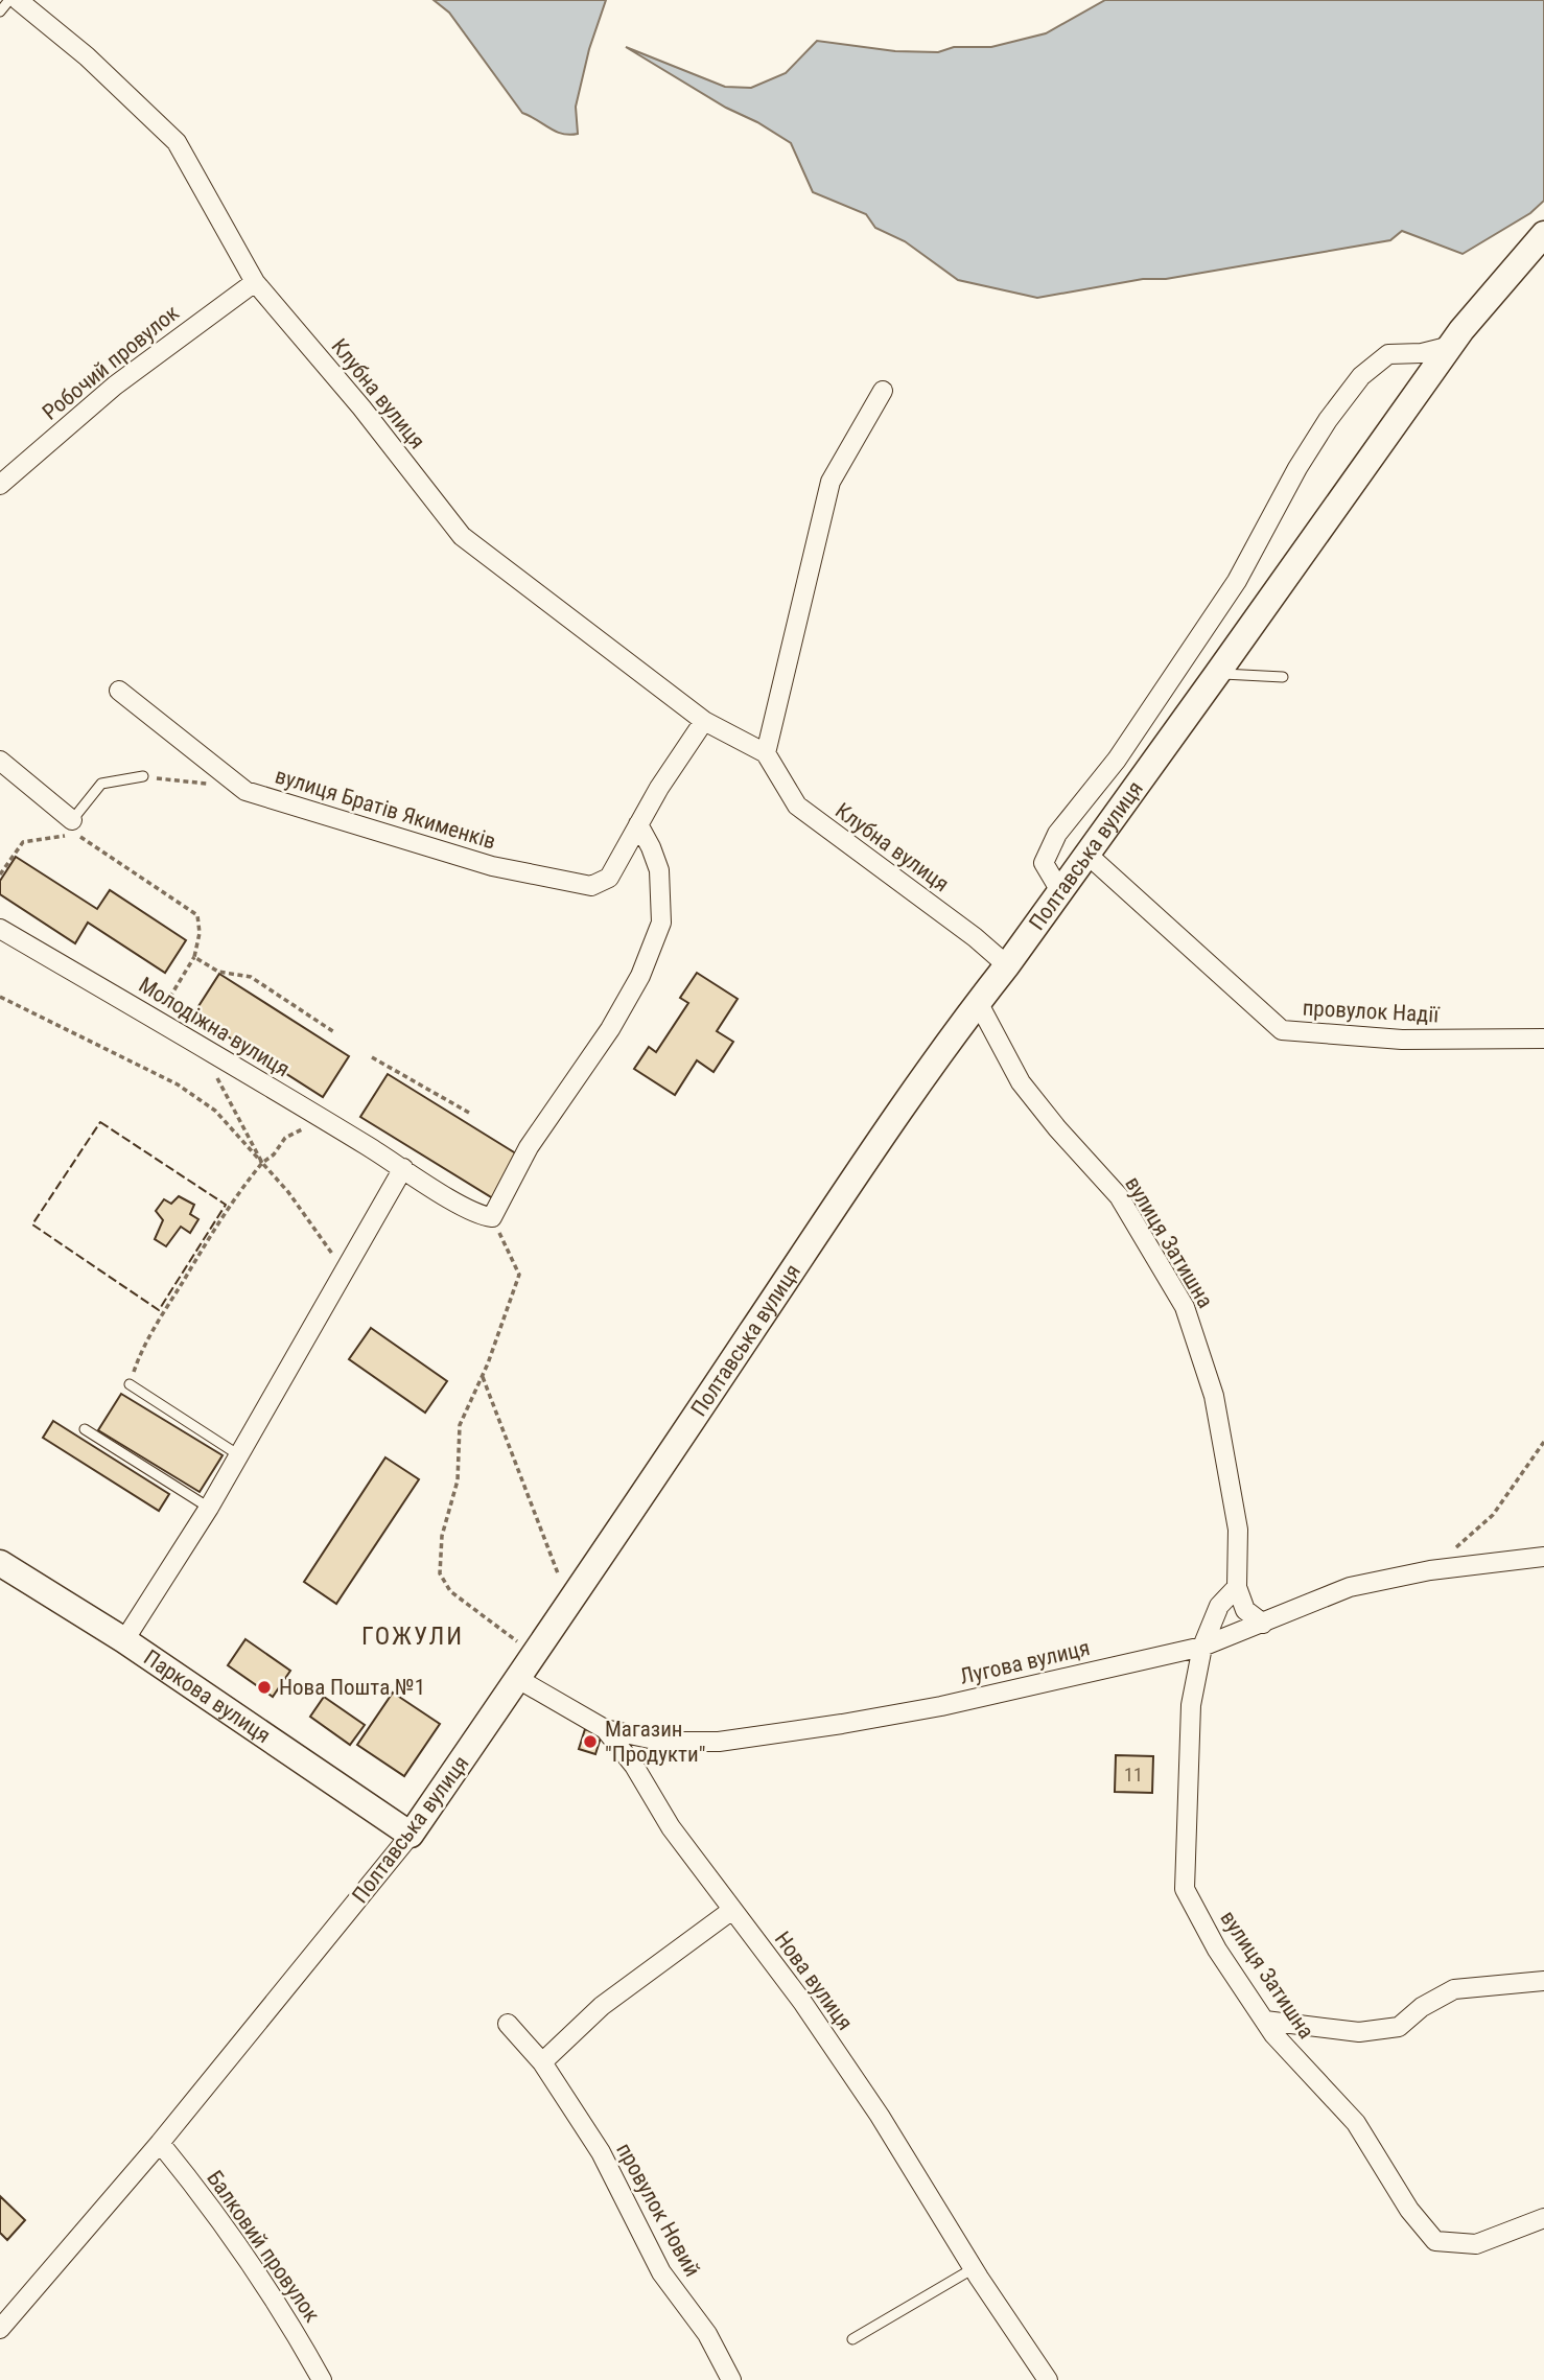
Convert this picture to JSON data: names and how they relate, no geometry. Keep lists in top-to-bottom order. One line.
{"streets":{"street":["Робочий провулок","Клубна вулиця","вулиця Братів Якименків","Полтавська вулиця","провулок Надії","Молодіжна вулиця","вулиця Затишна","Лугова вулиця","Паркова вулиця","Нова вулиця","провулок Новий","Балковий провулок"]},"crossings":[["Робочий провулок","Клубна вулиця"],["Клубна вулиця","вулиця Братів Якименків"],["Клубна вулиця","Полтавська вулиця"],["Полтавська вулиця","провулок Надії"],["Полтавська вулиця","вулиця Затишна"],["Полтавська вулиця","Лугова вулиця"],["Полтавська вулиця","Паркова вулиця"],["Полтавська вулиця","Балковий провулок"],["вулиця Затишна","Лугова вулиця"],["Лугова вулиця","Нова вулиця"]],"districts":["ГОЖУЛИ"],"places":["Нова Пошта №1","Магазин \"Продукти\""],"house_numbers":["11"]}
